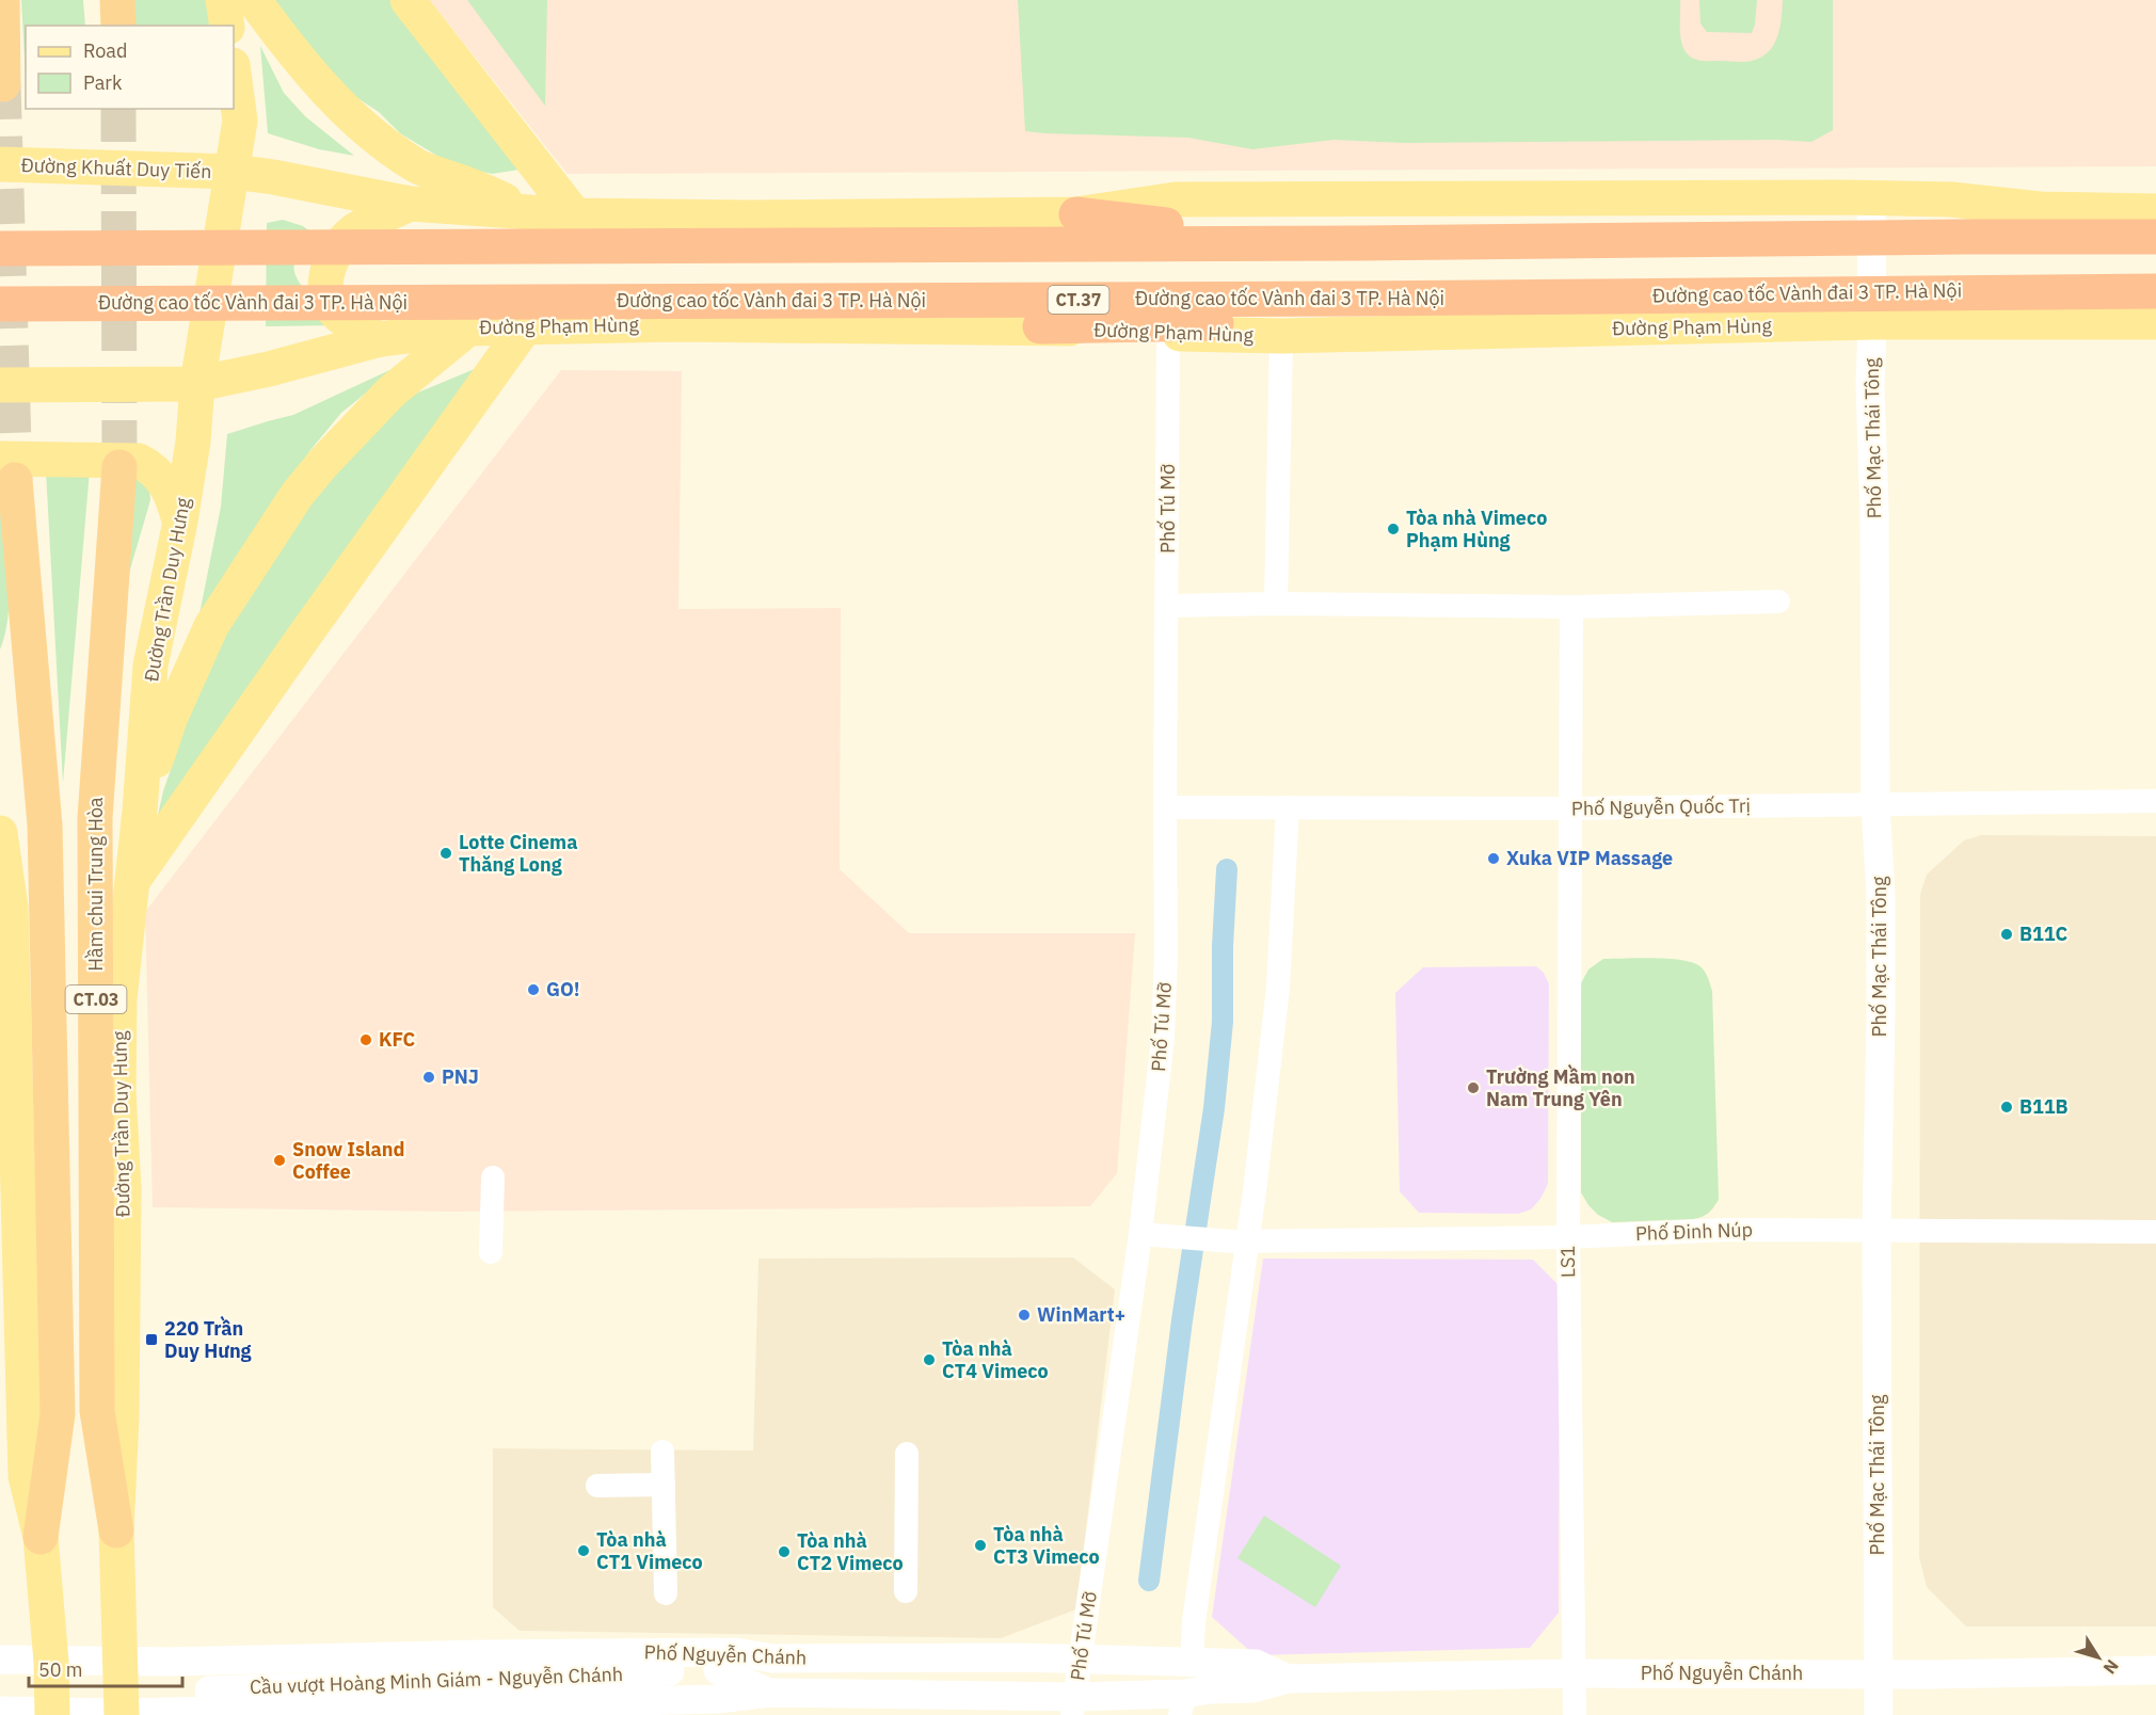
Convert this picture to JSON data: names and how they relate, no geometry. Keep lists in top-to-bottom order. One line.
{"streets":{"highway":["Đường cao tốc Vành đai 3 TP. Hà Nội","CT.37","Hầm chui Trung Hòa","CT.03"],"main road":["Đường Khuất Duy Tiến","Đường Phạm Hùng","Đường Trần Duy Hưng"],"street":["Phố Mạc Thái Tông","Phố Tú Mỡ","Phố Nguyễn Quốc Trị","Phố Đinh Núp","LS1","Phố Nguyễn Chánh","Cầu vượt Hoàng Minh Giám - Nguyễn Chánh"]},"crossings":[["Đường Khuất Duy Tiến","Đường Trần Duy Hưng"],["Đường Phạm Hùng","Phố Mạc Thái Tông"],["Đường Phạm Hùng","Phố Tú Mỡ"],["Đường Phạm Hùng","Đường Trần Duy Hưng"],["Phố Mạc Thái Tông","Phố Nguyễn Quốc Trị"],["Phố Mạc Thái Tông","Phố Đinh Núp"],["Phố Mạc Thái Tông","Phố Nguyễn Chánh"],["Phố Tú Mỡ","Phố Nguyễn Quốc Trị"],["Phố Tú Mỡ","Phố Đinh Núp"],["Phố Tú Mỡ","Phố Nguyễn Chánh"],["Đường Trần Duy Hưng","Hầm chui Trung Hòa"],["Đường Trần Duy Hưng","Phố Nguyễn Chánh"],["Phố Nguyễn Quốc Trị","LS1"],["Phố Đinh Núp","LS1"],["LS1","Phố Nguyễn Chánh"],["Phố Nguyễn Chánh","Cầu vượt Hoàng Minh Giám - Nguyễn Chánh"]],"places":{"other":["Tòa nhà Vimeco Phạm Hùng","Lotte Cinema Thăng Long","Xuka VIP Massage","B11C","GO!","KFC","PNJ","Trường Mầm non Nam Trung Yên","B11B","Snow Island Coffee","WinMart+","Tòa nhà CT4 Vimeco","Tòa nhà CT3 Vimeco","Tòa nhà CT1 Vimeco","Tòa nhà CT2 Vimeco"],"transit":["220 Trần Duy Hưng"]},"legend":["Road","Park"],"scale_bar":"50 m","north":"bottom right"}
